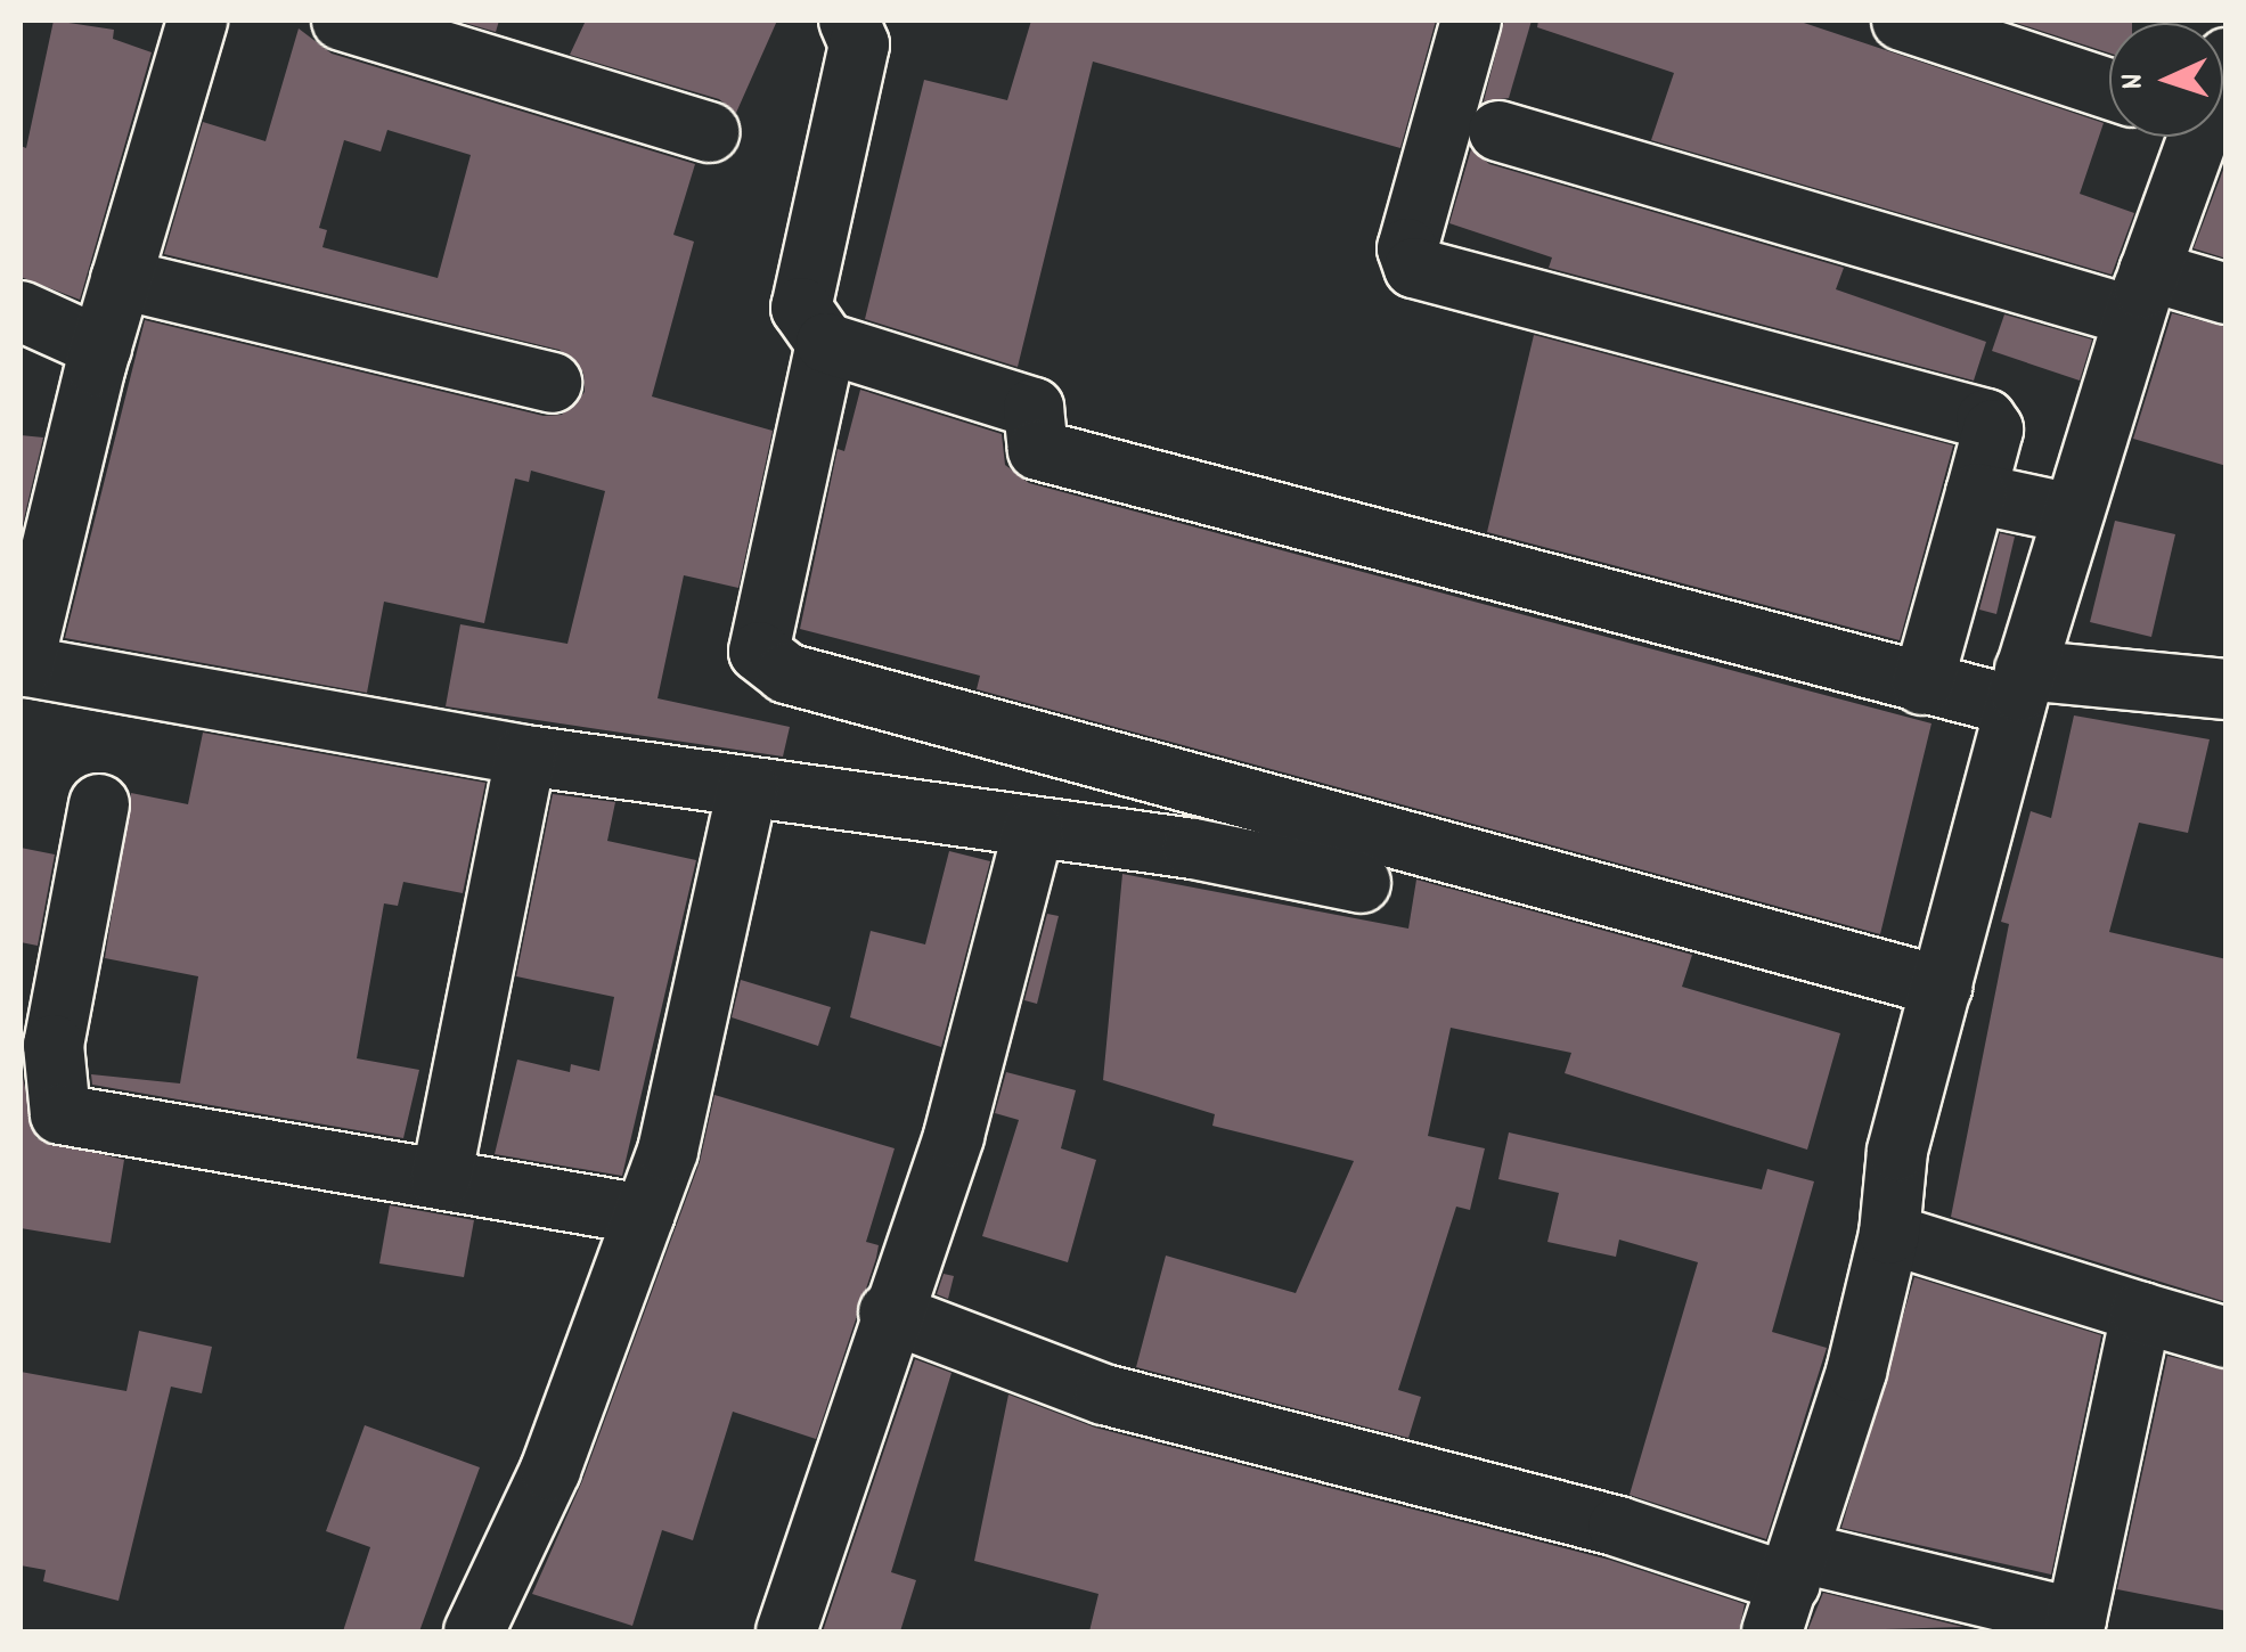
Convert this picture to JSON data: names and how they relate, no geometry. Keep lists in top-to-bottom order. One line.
{"north":"left"}
